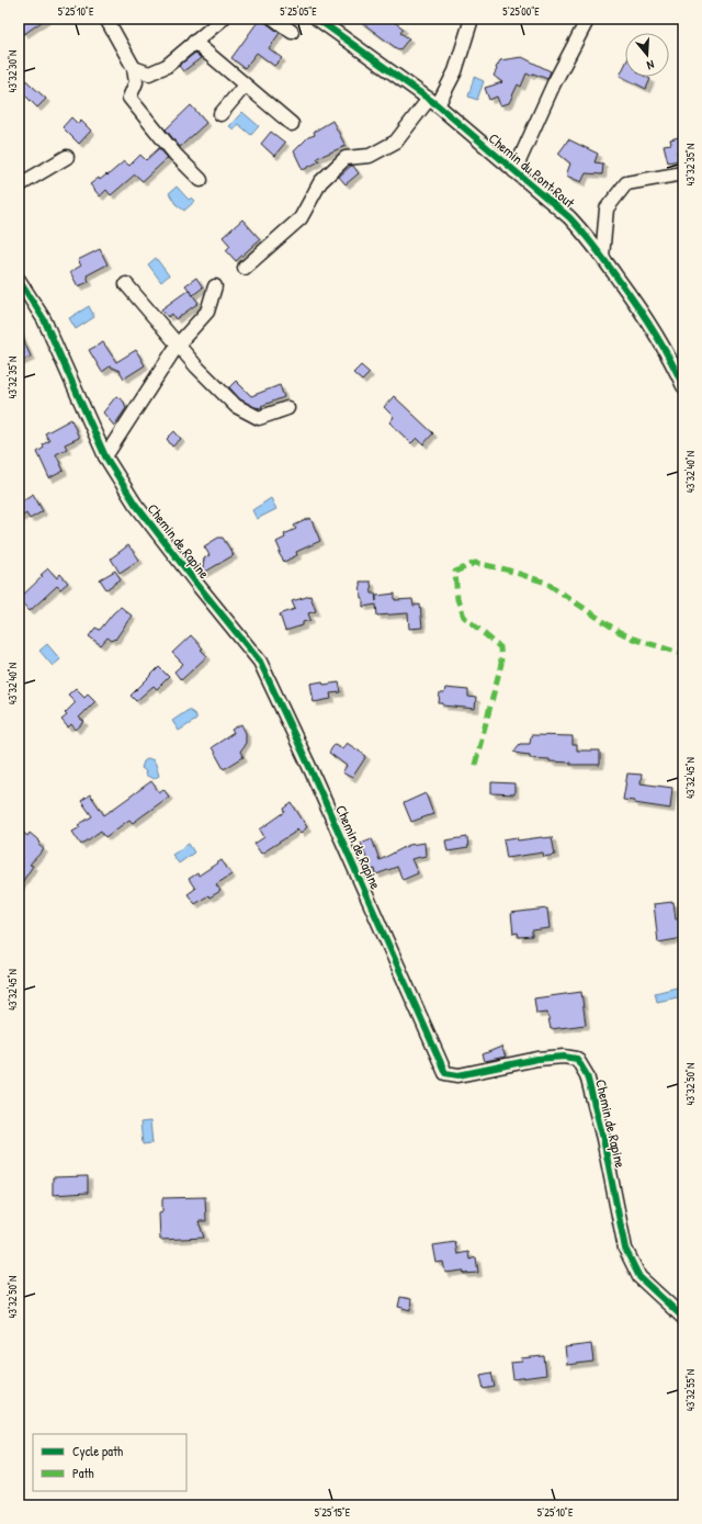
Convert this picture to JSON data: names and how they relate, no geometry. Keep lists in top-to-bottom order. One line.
{"streets":{"street":["Chemin du Pont Rout","Chemin de Rapine"]},"legend":["Cycle path","Path"],"north":"bottom","coordinates":["5°25'10\"E","5°25'05\"E","5°25'00\"E","43°32'30\"N","43°32'35\"N","43°32'40\"N","43°32'45\"N","43°32'50\"N","43°32'55\"N","5°25'15\"E"]}
